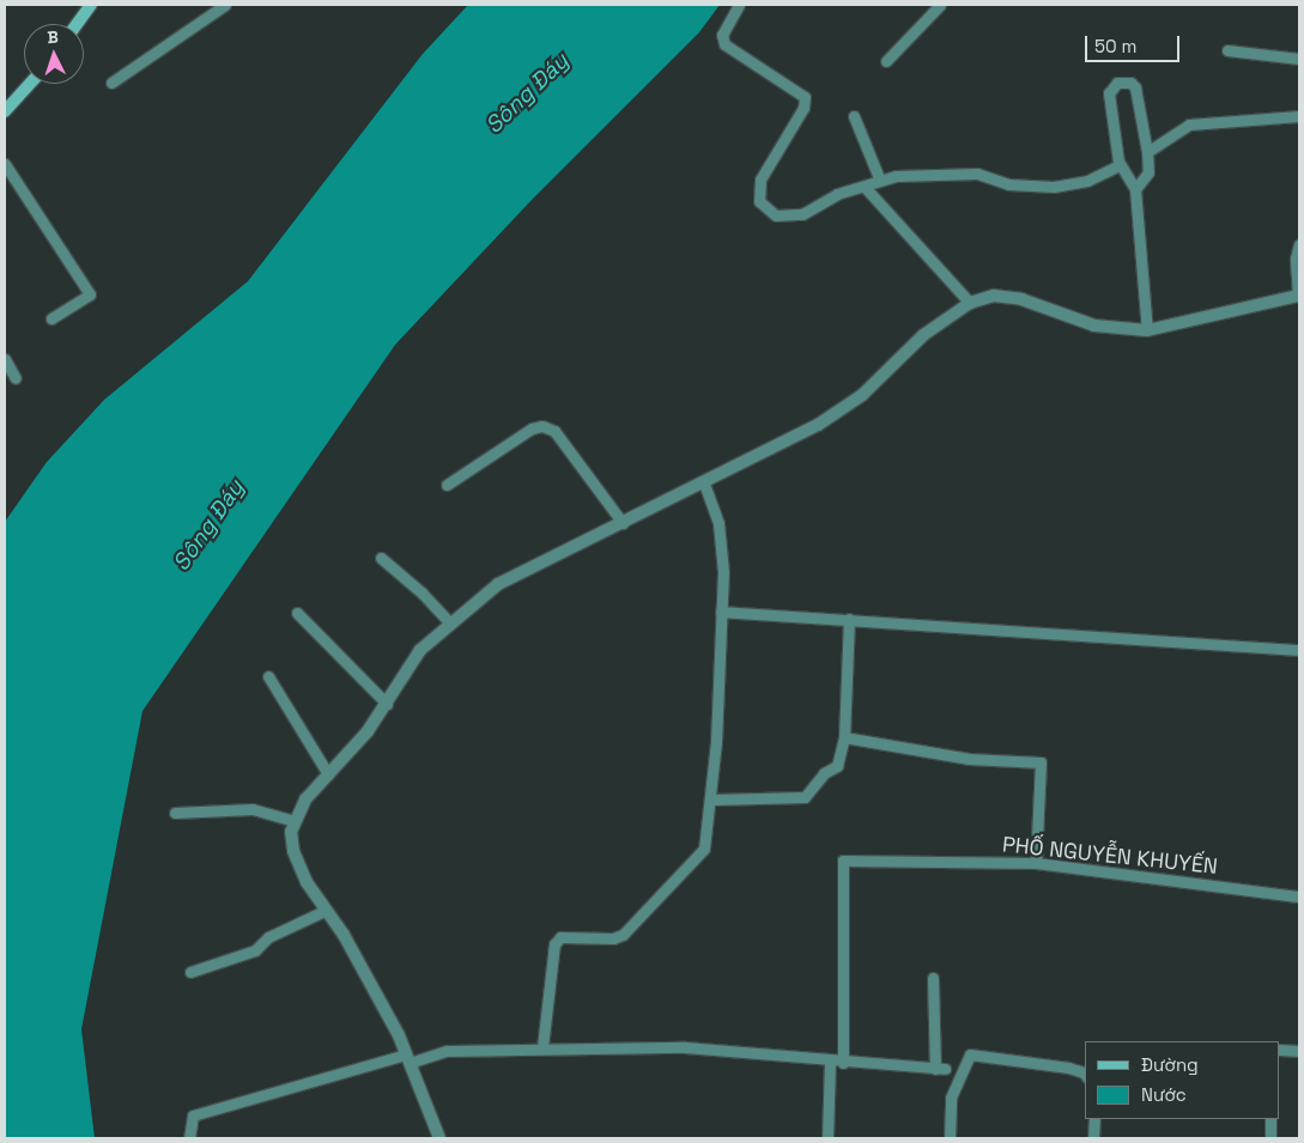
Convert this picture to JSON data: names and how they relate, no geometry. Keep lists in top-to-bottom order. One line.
{"streets":{"street":["PHỐ NGUYỄN KHUYẾN"]},"water":["Sông Đáy"],"legend":["Đường","Nước"],"scale_bar":"50 m","north":"top"}
